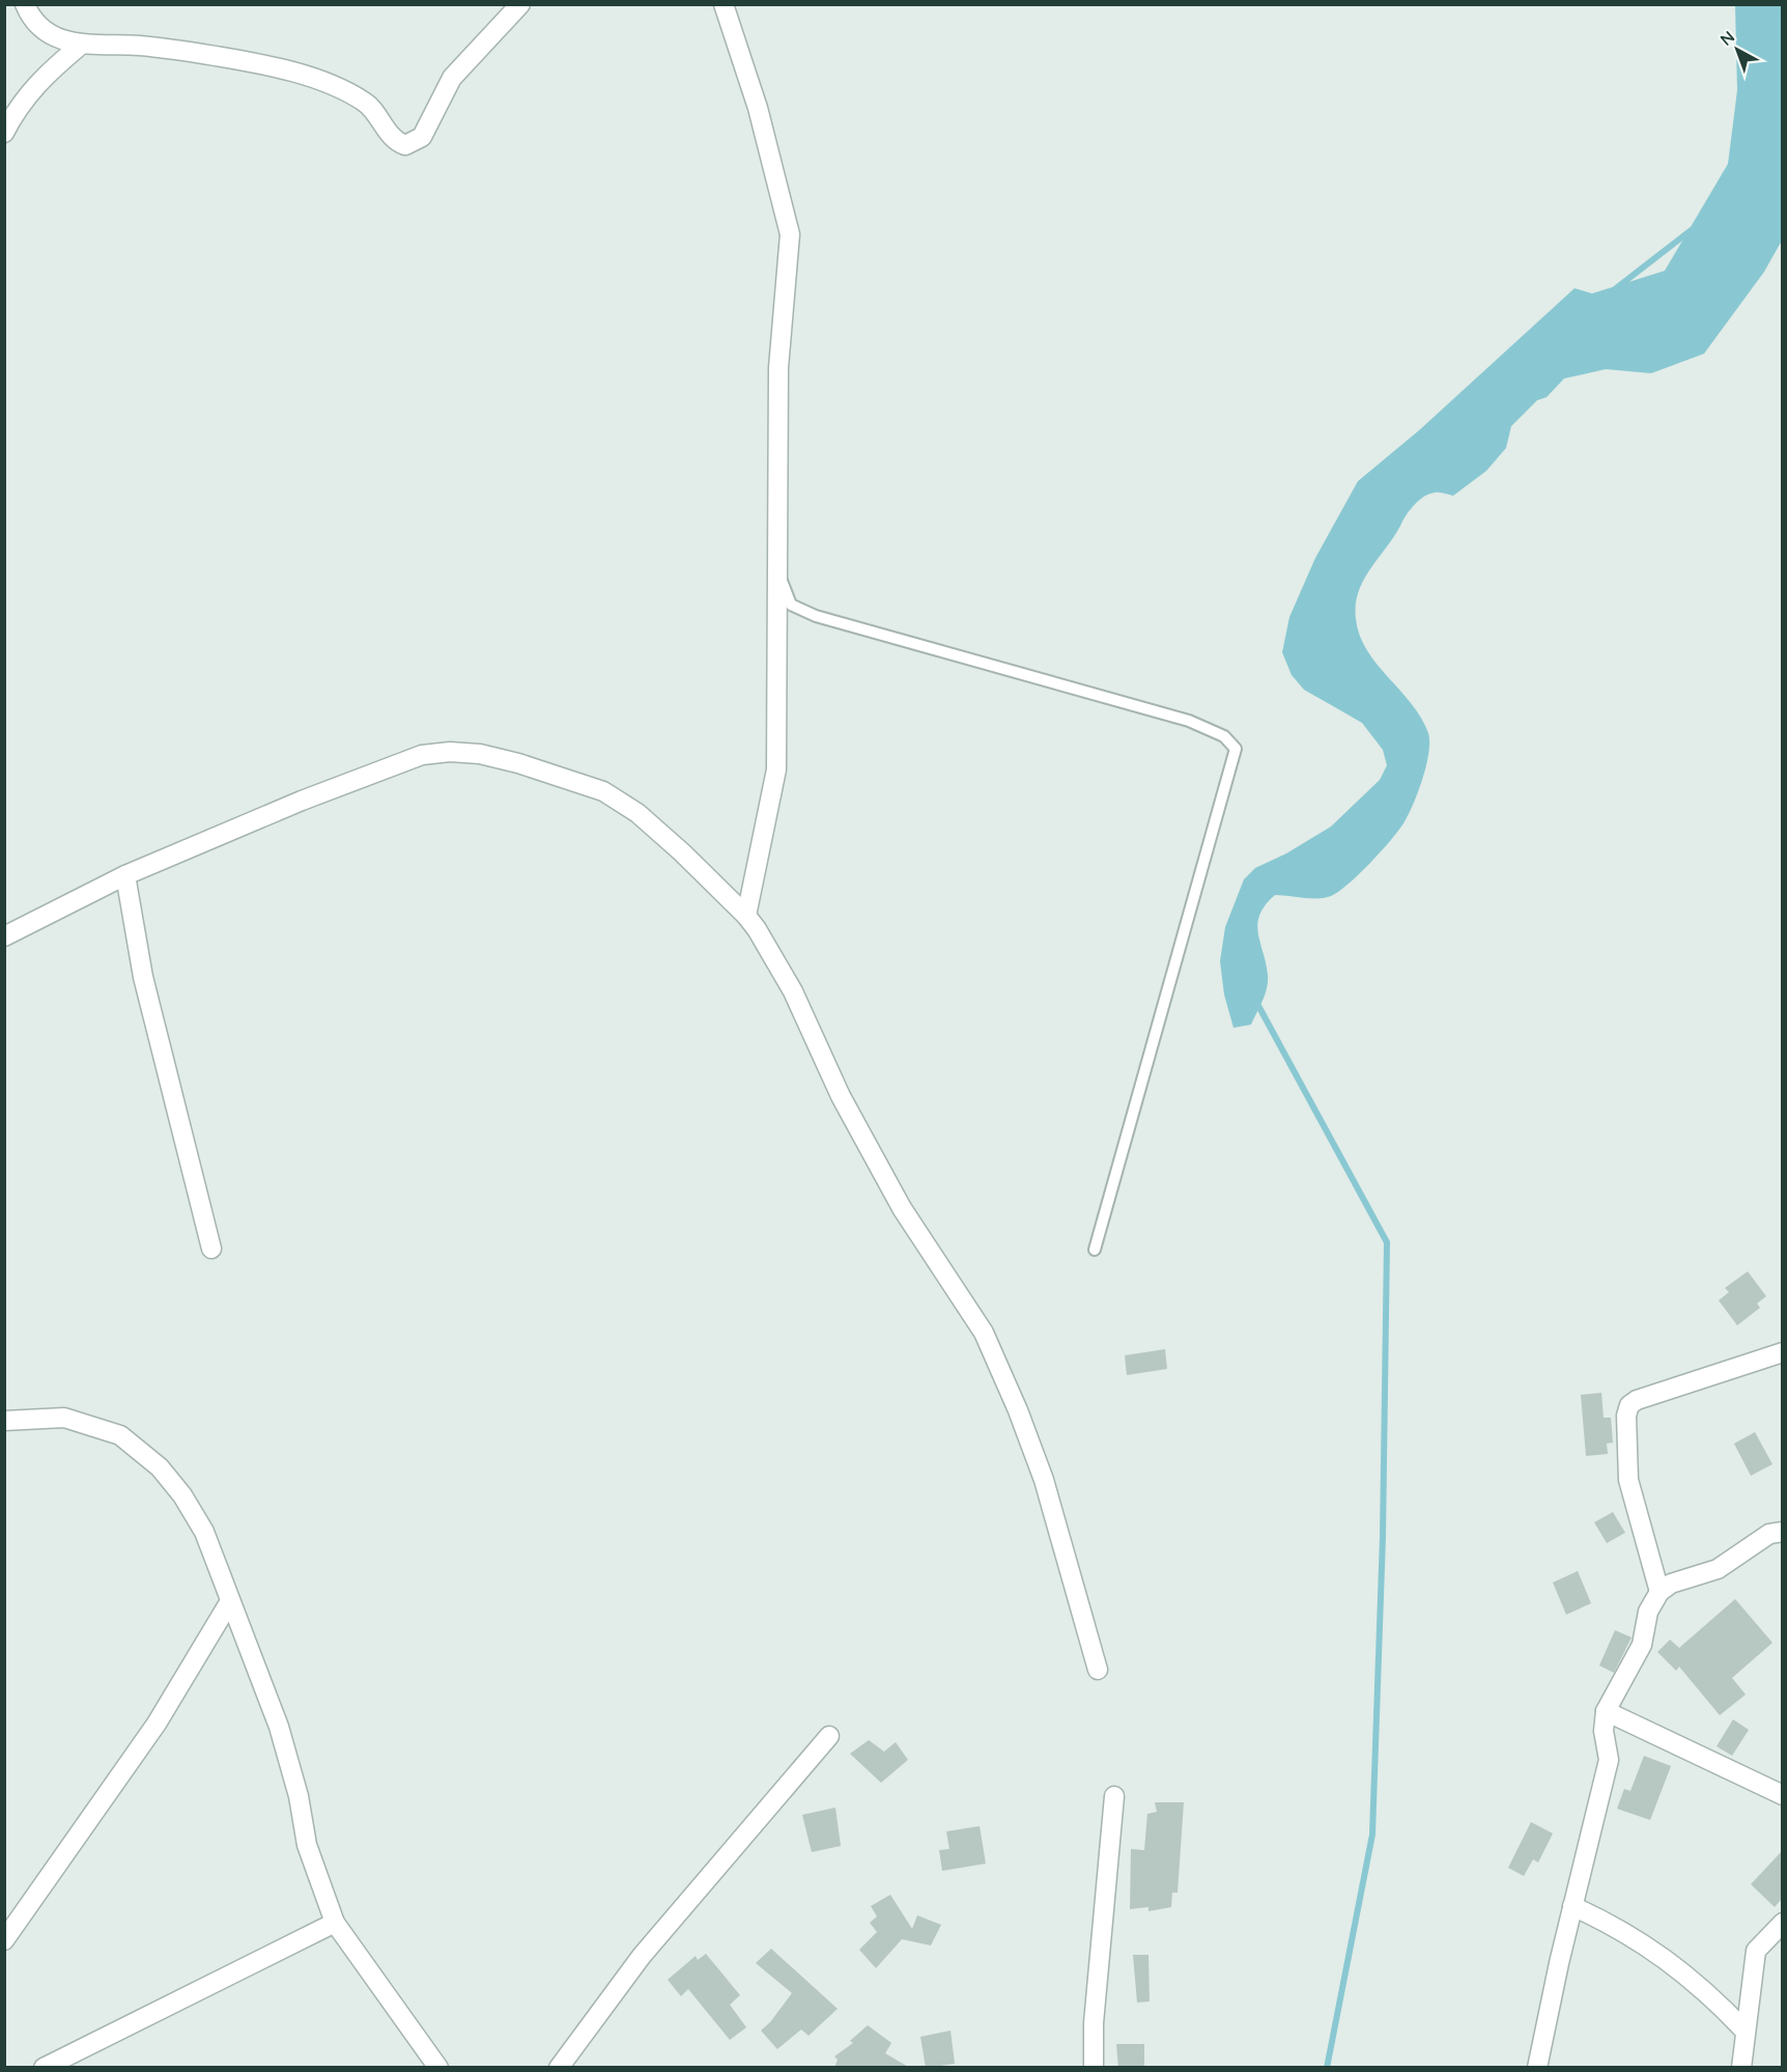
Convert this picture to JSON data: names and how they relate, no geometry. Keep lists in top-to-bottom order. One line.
{"north":"top left"}
